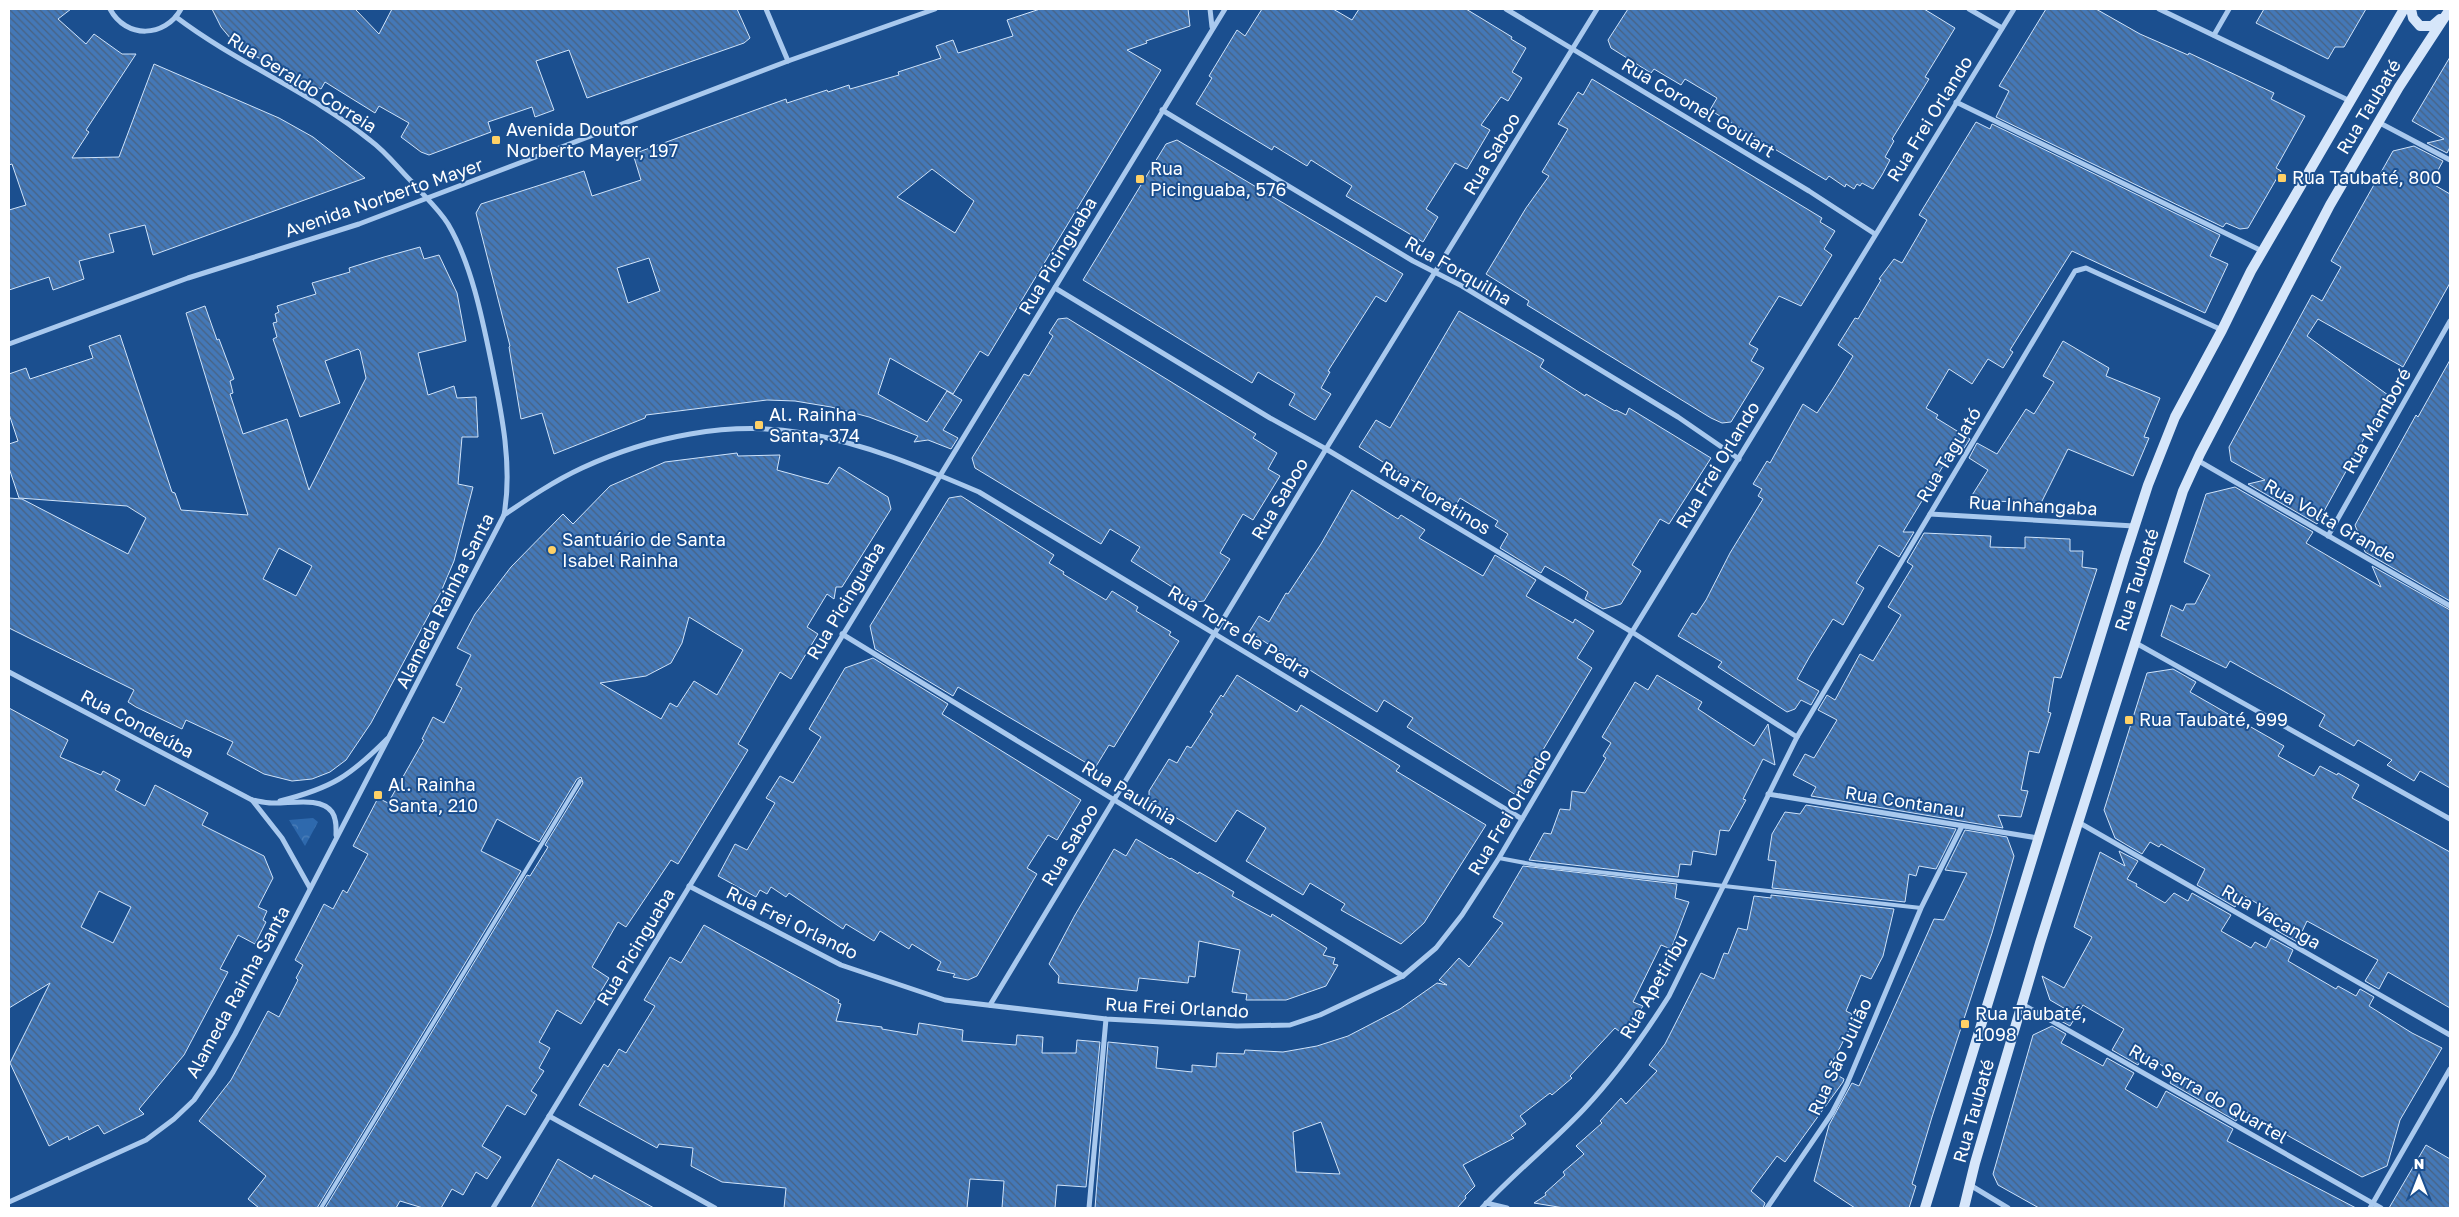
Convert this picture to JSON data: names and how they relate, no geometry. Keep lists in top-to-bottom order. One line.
{"streets":{"main road":["Rua Taubaté"],"street":["Rua Geraldo Correia","Rua Coronel Goulart","Rua Frei Orlando","Rua Saboo","Avenida Norberto Mayer","Rua Picinguaba","Rua Forquilha","Rua Mamboré","Rua Taguató","Rua Floretinos","Rua Inhangaba","Rua Volta Grande","Alameda Rainha Santa","Rua Torre de Pedra","Rua Condeúba","Rua Paulínia","Rua Contanau","Rua Vacanga","Rua Apetiribu","Rua São Julião","Rua Serra do Quartel"]},"crossings":[["Rua Geraldo Correia","Avenida Norberto Mayer"],["Rua Geraldo Correia","Alameda Rainha Santa"],["Rua Taubaté","Rua Taguató"],["Rua Taubaté","Rua Inhangaba"],["Rua Taubaté","Rua Volta Grande"],["Rua Taubaté","Rua Contanau"],["Rua Taubaté","Rua Vacanga"],["Rua Taubaté","Rua Serra do Quartel"],["Rua Coronel Goulart","Rua Frei Orlando"],["Rua Coronel Goulart","Rua Saboo"],["Rua Frei Orlando","Rua Saboo"],["Rua Frei Orlando","Rua Picinguaba"],["Rua Frei Orlando","Rua Forquilha"],["Rua Frei Orlando","Rua Floretinos"],["Rua Frei Orlando","Rua Torre de Pedra"],["Rua Frei Orlando","Rua Paulínia"],["Rua Saboo","Rua Forquilha"],["Rua Saboo","Rua Floretinos"],["Rua Saboo","Rua Torre de Pedra"],["Rua Saboo","Rua Paulínia"],["Rua Picinguaba","Rua Forquilha"],["Rua Picinguaba","Rua Floretinos"],["Rua Picinguaba","Alameda Rainha Santa"],["Rua Picinguaba","Rua Torre de Pedra"],["Rua Picinguaba","Rua Paulínia"],["Rua Mamboré","Rua Volta Grande"],["Rua Taguató","Rua Floretinos"],["Rua Taguató","Rua Inhangaba"],["Rua Taguató","Rua Contanau"],["Rua Taguató","Rua Apetiribu"],["Alameda Rainha Santa","Rua Torre de Pedra"],["Alameda Rainha Santa","Rua Condeúba"],["Rua Contanau","Rua Apetiribu"],["Rua Contanau","Rua São Julião"]],"places":{"transit":["Avenida Doutor Norberto Mayer, 197","Rua Taubaté, 800","Rua Picinguaba, 576","Al. Rainha Santa, 374","Rua Taubaté, 999","Al. Rainha Santa, 210","Rua Taubaté, 1098"],"other":["Santuário de Santa Isabel Rainha"]},"north":"top"}
